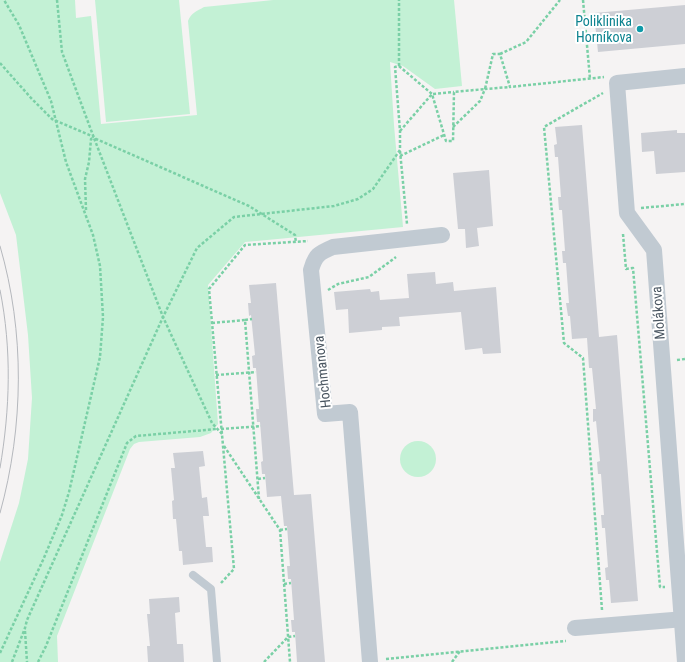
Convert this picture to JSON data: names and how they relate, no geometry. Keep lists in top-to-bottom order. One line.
{"streets":{"street":["Molákova","Hochmanova"]},"places":["Poliklinika Horníkova"]}
